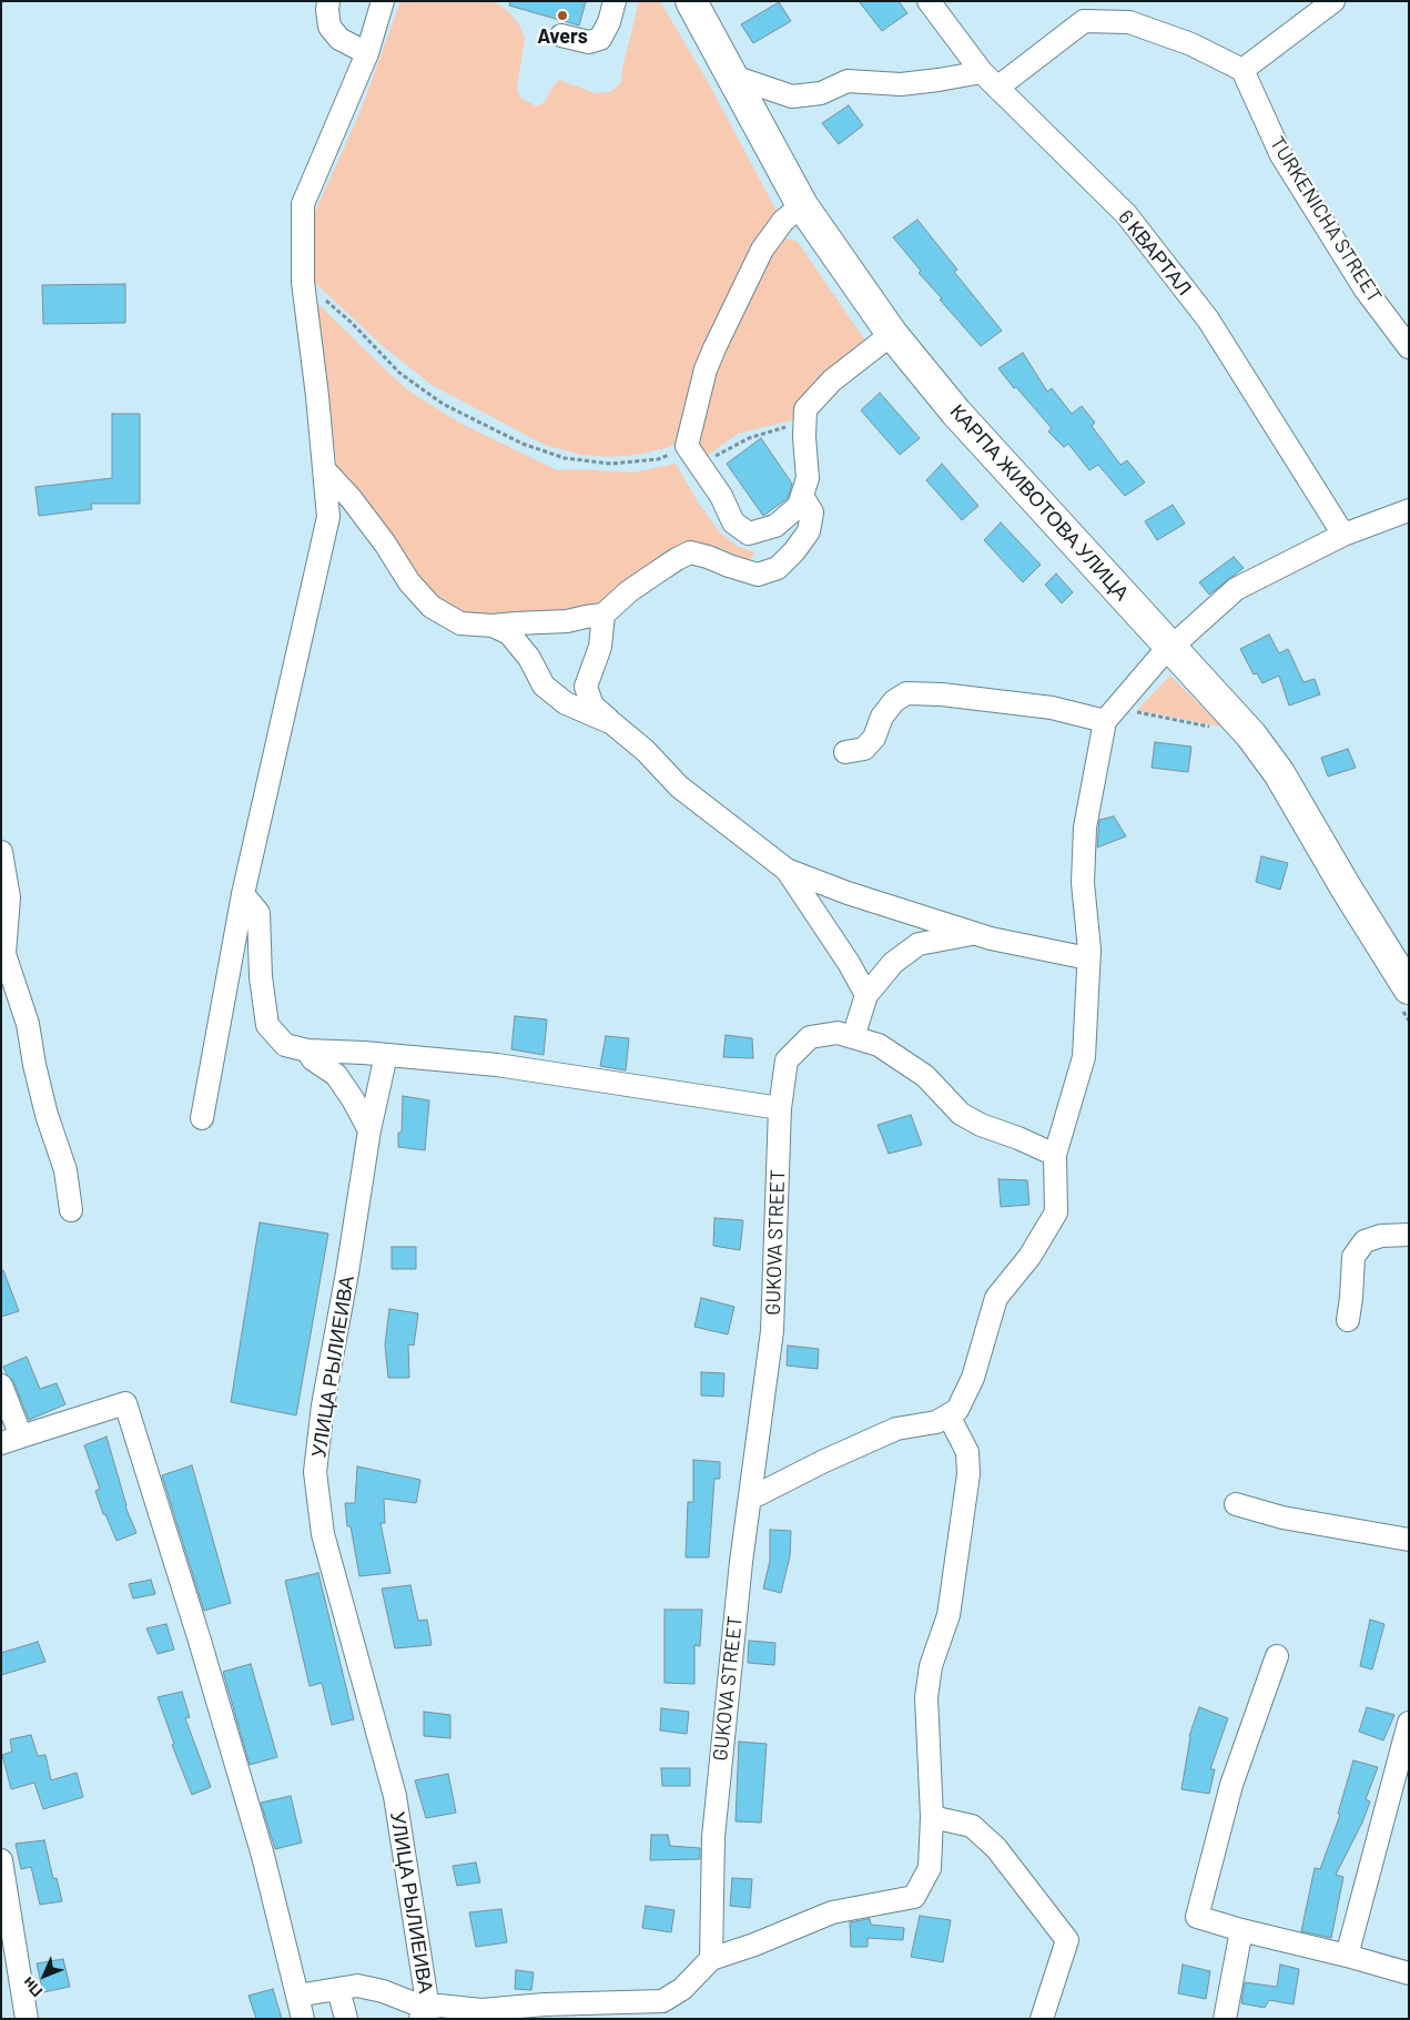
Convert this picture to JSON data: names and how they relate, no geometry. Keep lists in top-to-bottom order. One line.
{"streets":{"main road":["КАРПА ЖИВОТОВА УЛИЦА"],"street":["TURKENICHA STREET","6 КВАРТАЛ","GUKOVA STREET","УЛИЦА РЫЛИЕИВА"]},"places":["Avers"],"north":"bottom left"}
